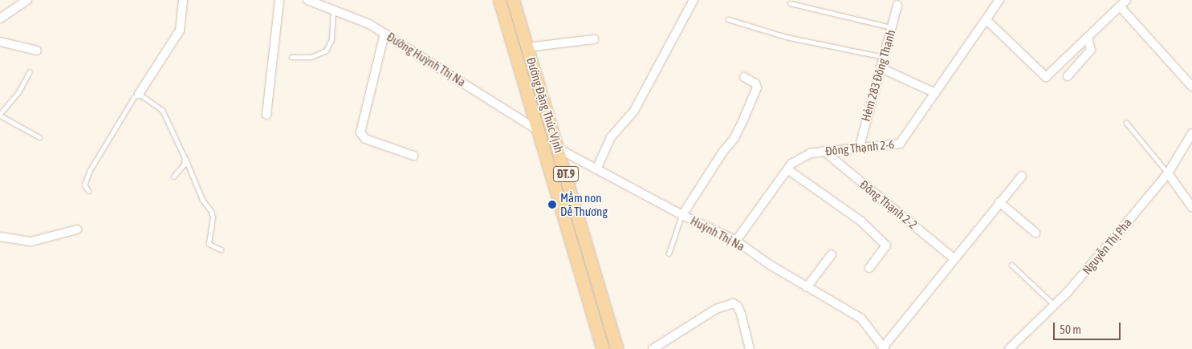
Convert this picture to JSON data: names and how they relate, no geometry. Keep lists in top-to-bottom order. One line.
{"streets":{"main road":["Đường Đặng Thúc Vịnh","ĐT.9"],"street":["Đường Huỳnh Thị Na","Hẻm 283 Đông Thạnh","Đông Thạnh 2-6","Đông Thạnh 2-2","Huỳnh Thị Na","Nguyễn Thị Pha"]},"crossings":[["Đường Huỳnh Thị Na","Đường Đặng Thúc Vịnh"],["Hẻm 283 Đông Thạnh","Đông Thạnh 2-6"],["Đường Đặng Thúc Vịnh","Huỳnh Thị Na"],["Đông Thạnh 2-6","Đông Thạnh 2-2"],["Đông Thạnh 2-6","Huỳnh Thị Na"]],"places":["Mầm non Dễ Thương"],"scale_bar":"50 m"}
